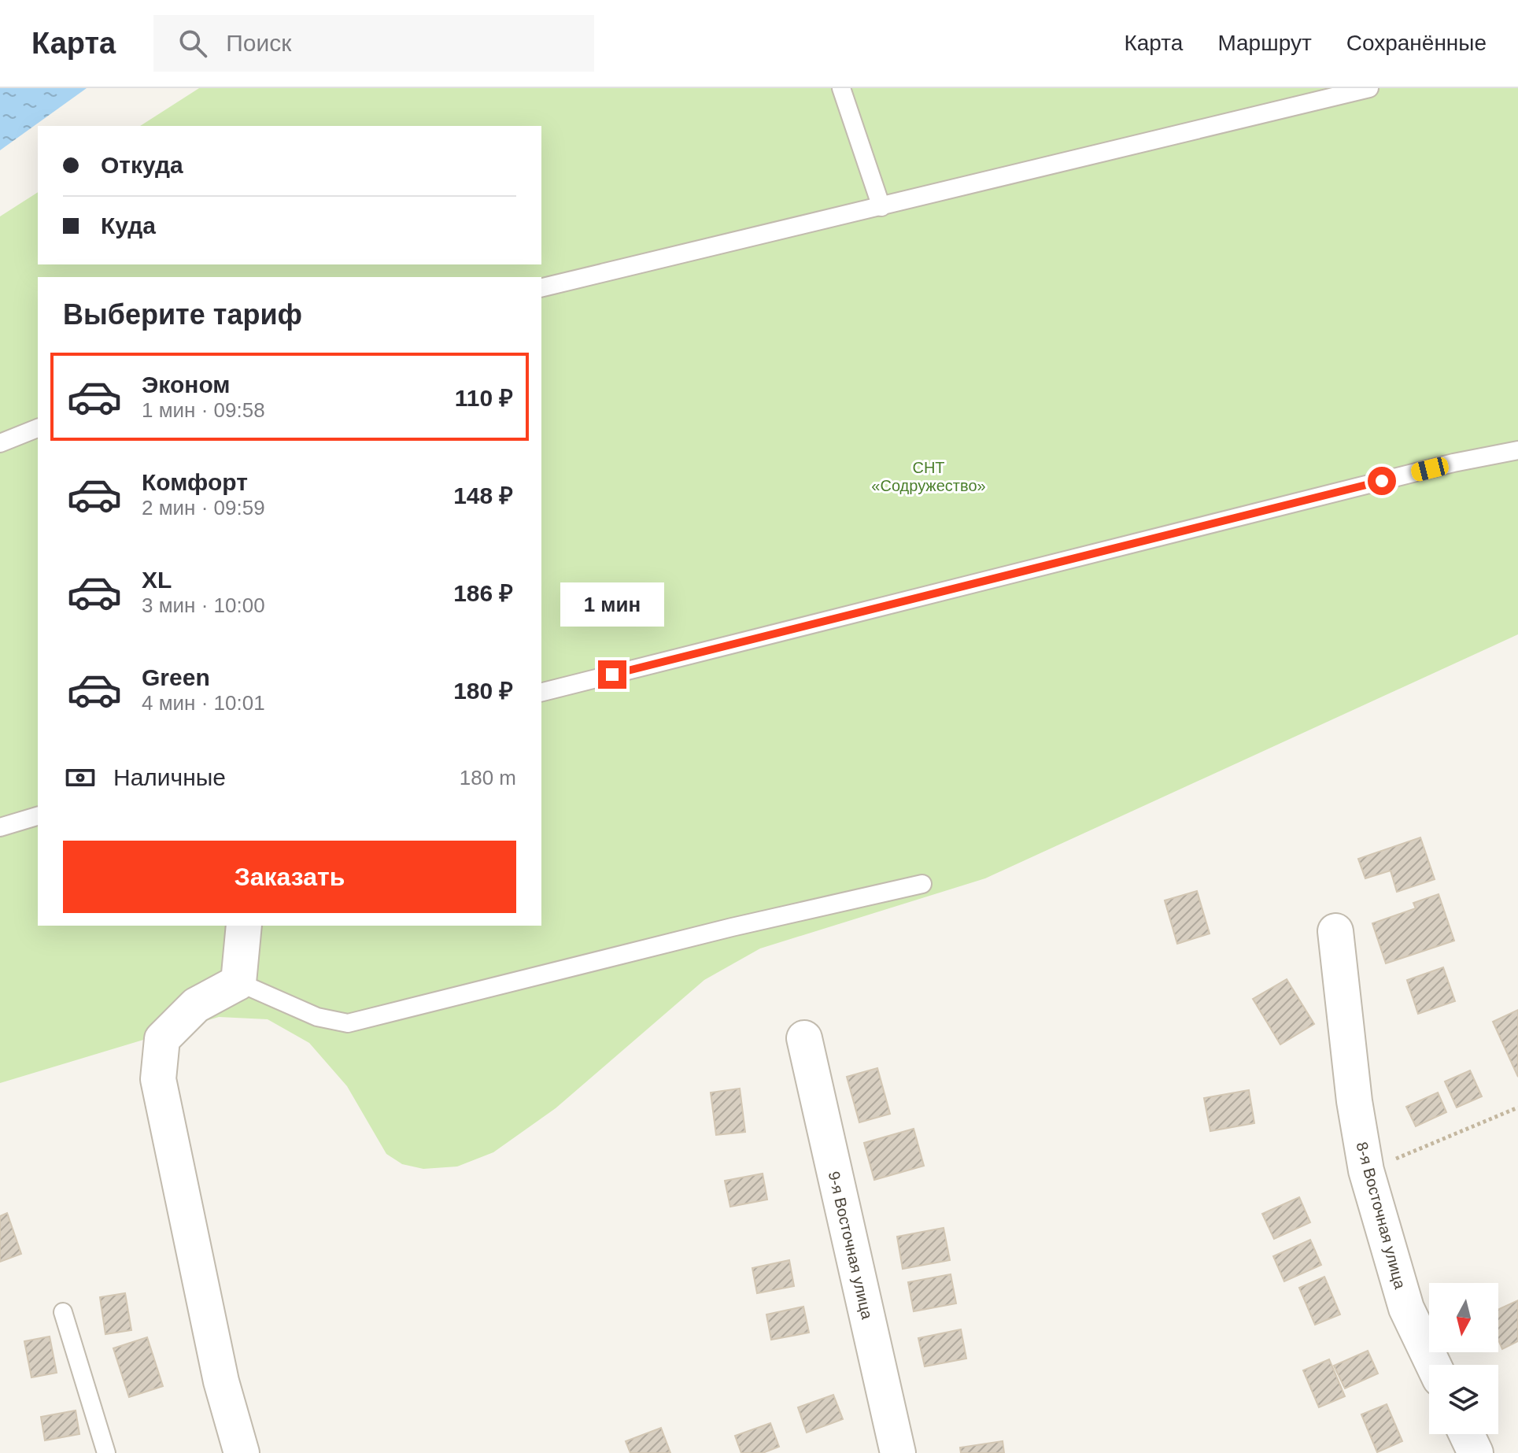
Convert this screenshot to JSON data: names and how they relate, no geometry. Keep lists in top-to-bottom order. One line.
{"streets":{"street":["8-я Восточная улица","9-я Восточная улица"]},"parks":["СНТ «Содружество»"],"north":"bottom","page":{"header":"Карта","search":"Поиск","nav":["Карта","Маршрут","Сохранённые"],"banner":["Откуда","Куда"],"heading":"Выберите тариф","list":[{"name":"Эконом","note":"1 мин · 09:58","value":"110 ₽"},{"name":"Комфорт","note":"2 мин · 09:59","value":"148 ₽"},{"name":"XL","note":"3 мин · 10:00","value":"186 ₽"},{"name":"Green","note":"4 мин · 10:01","value":"180 ₽"}],"bubble":"1 мин","pay":["Наличные","180 m"],"buttons":"Заказать"}}
